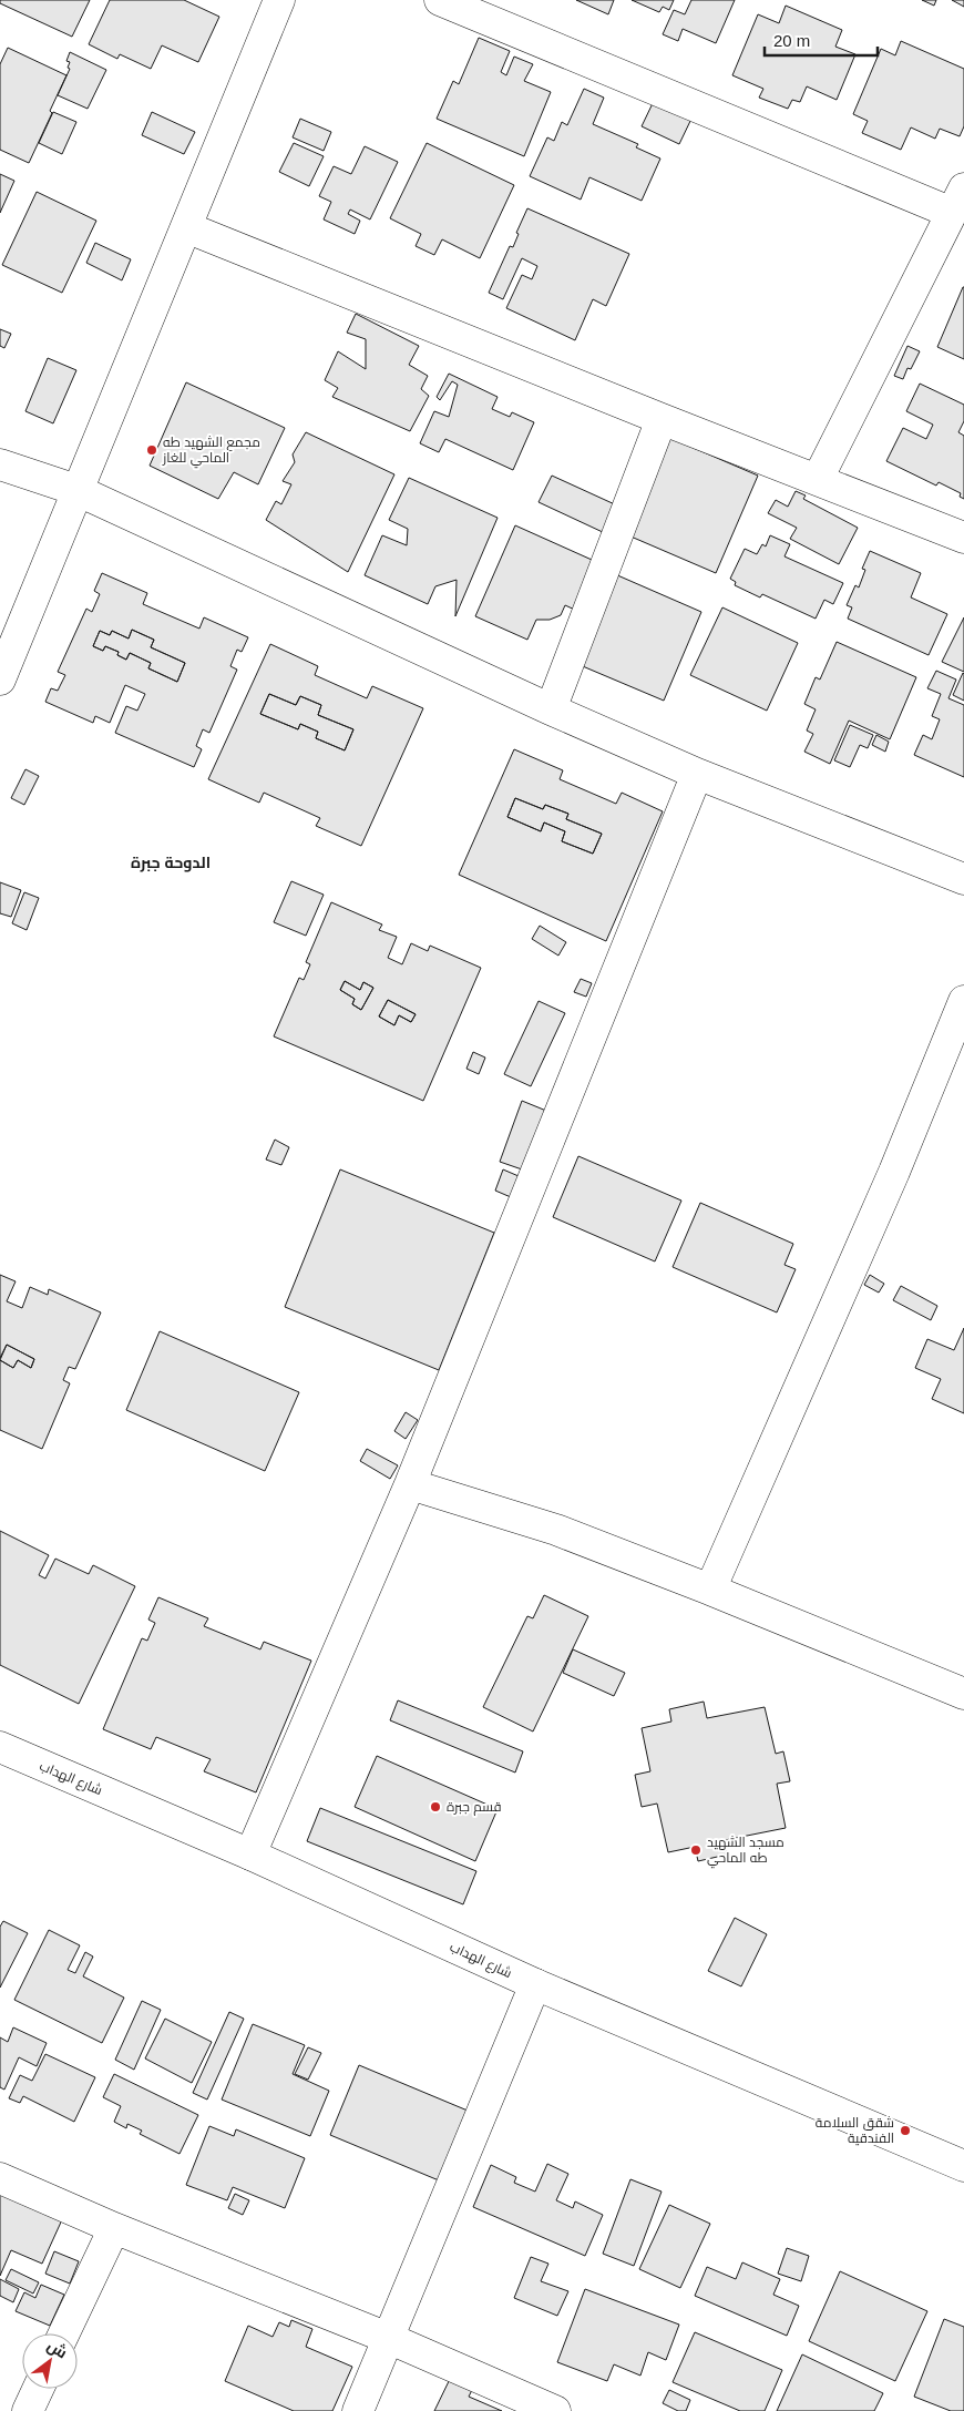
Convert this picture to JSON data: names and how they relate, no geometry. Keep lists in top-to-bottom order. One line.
{"streets":{"street":["شارع الهداب"]},"districts":["الدوحة جبرة"],"places":["مجمع الشهيد طه الماحي للغاز","قسم جبرة","مسجد الشهيد طه الماحي","شقق السلامة الفندقية"],"scale_bar":"20 m","north":"top right"}
